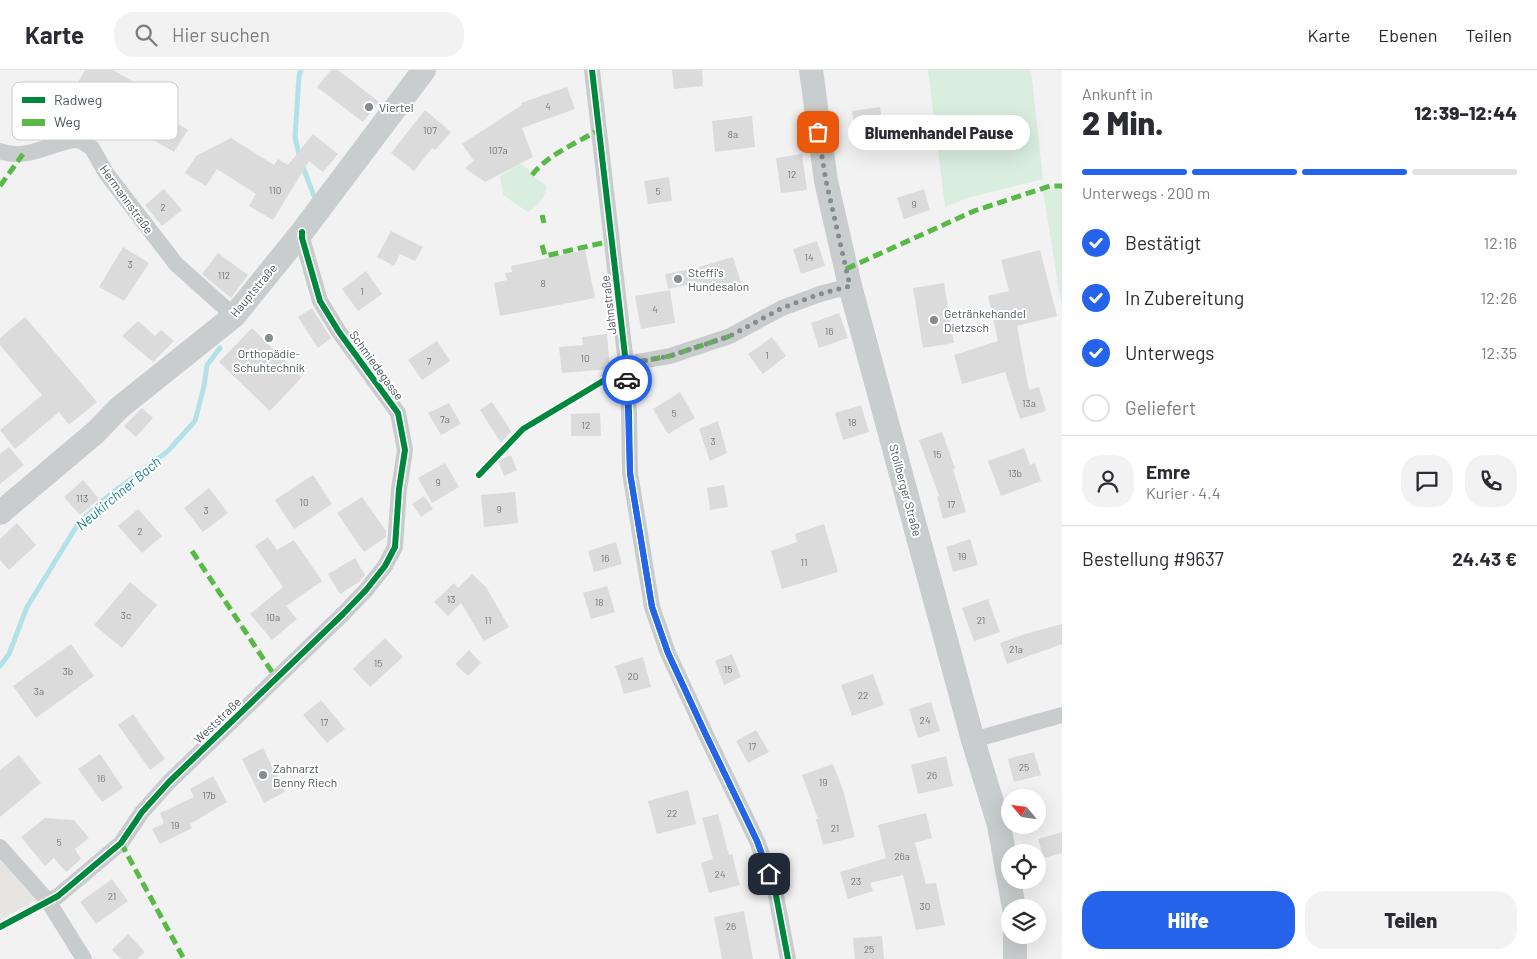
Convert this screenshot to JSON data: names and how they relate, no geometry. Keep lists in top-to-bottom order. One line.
{"streets":{"main road":["Hauptstraße","Stollberger Straße"],"street":["Hermannstraße","Jahnstraße","Schmiedegasse","Weststraße"]},"crossings":[["Hermannstraße","Hauptstraße"],["Hauptstraße","Schmiedegasse"],["Schmiedegasse","Weststraße"]],"water":["Neukirchner Bach"],"places":["Viertel","Blumenhandel Pause","Steffi's Hundesalon","Getränkehandel Dietzsch","Orthopädie- Schuhtechnik","Zahnarzt Benny Riech"],"house_numbers":["4","107","8a","107a","12","110","5","9","2","14","3","112","8","1","4","16","1","10","7","13a","5","7a","18","12","3","15","13b","9","113","10","17","9","3","2","19","16","11","13","18","3c","10a","11","21","21a","15","15","3b","20","3a","22","24","17","17","25","26","16","19","17b","22","19","21","5","26a","24","23","21","30","26","25"],"legend":["Radweg","Weg"],"north":"top left","page":{"header":"Karte","search":"Hier suchen","nav":["Karte","Ebenen","Teilen"],"heading":["2 Min.","Ankunft in","12:39–12:44"],"panel":["Emre","Kurier · 4.4","Bestellung #9637","24.43 €"],"bubble":"Blumenhandel Pause","bar":"Unterwegs · 200 m","list":[["Bestätigt","12:16"],["In Zubereitung","12:26"],["Unterwegs","12:35"],"Geliefert"],"buttons":["Hilfe","Teilen"]}}
